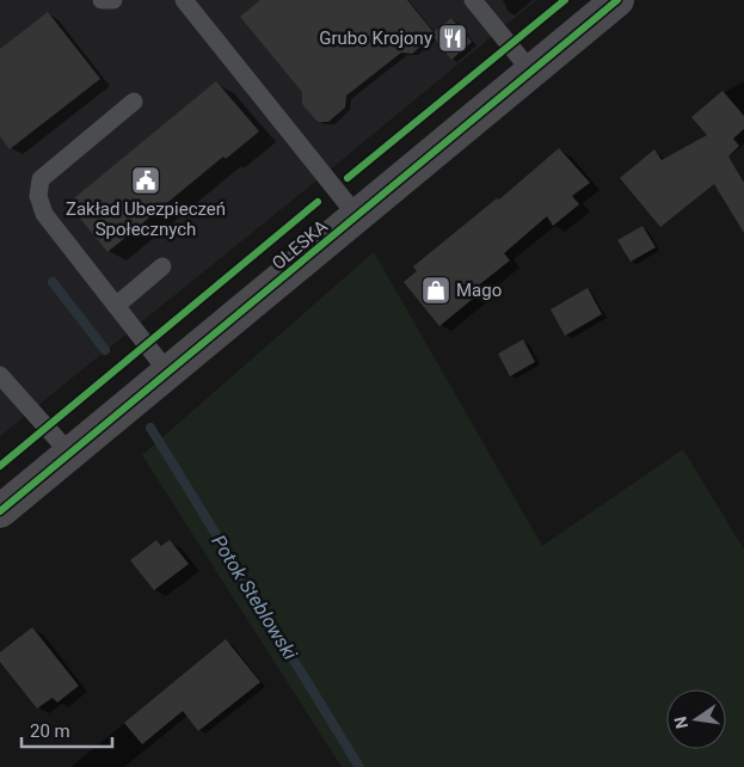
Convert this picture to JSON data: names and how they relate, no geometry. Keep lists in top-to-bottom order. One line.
{"streets":{"street":["OLESKA"]},"water":["Potok Steblowski"],"places":{"restaurant":["Grubo Krojony"],"public building":["Zakład Ubezpieczeń Społecznych"],"shop":["Mago"]},"scale_bar":"20 m","north":"left"}
